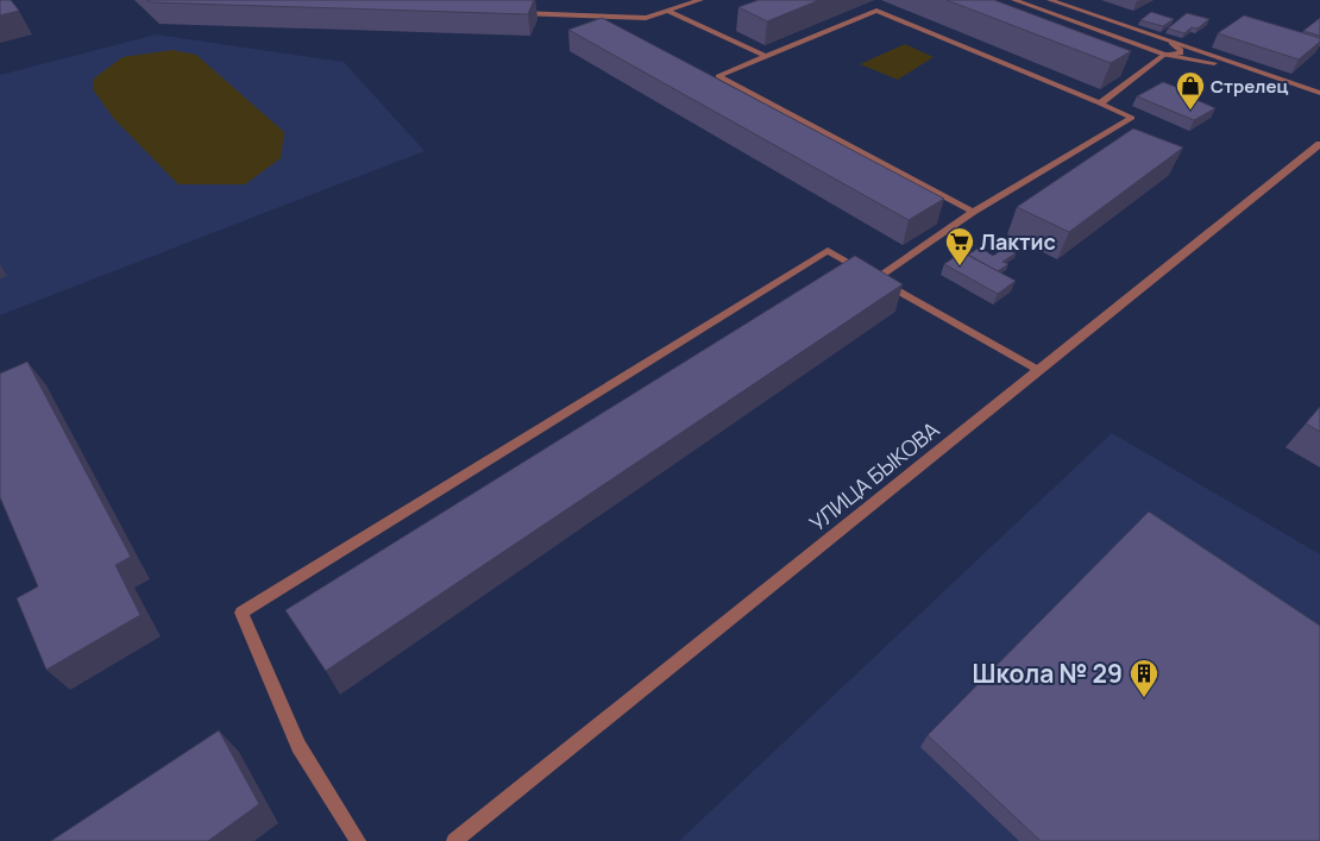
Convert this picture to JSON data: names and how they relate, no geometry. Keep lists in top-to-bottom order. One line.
{"streets":{"street":["УЛИЦА БЫКОВА"]},"places":{"shop":["Стрелец"],"supermarket":["Лактис"],"building":["Школа № 29"]}}
